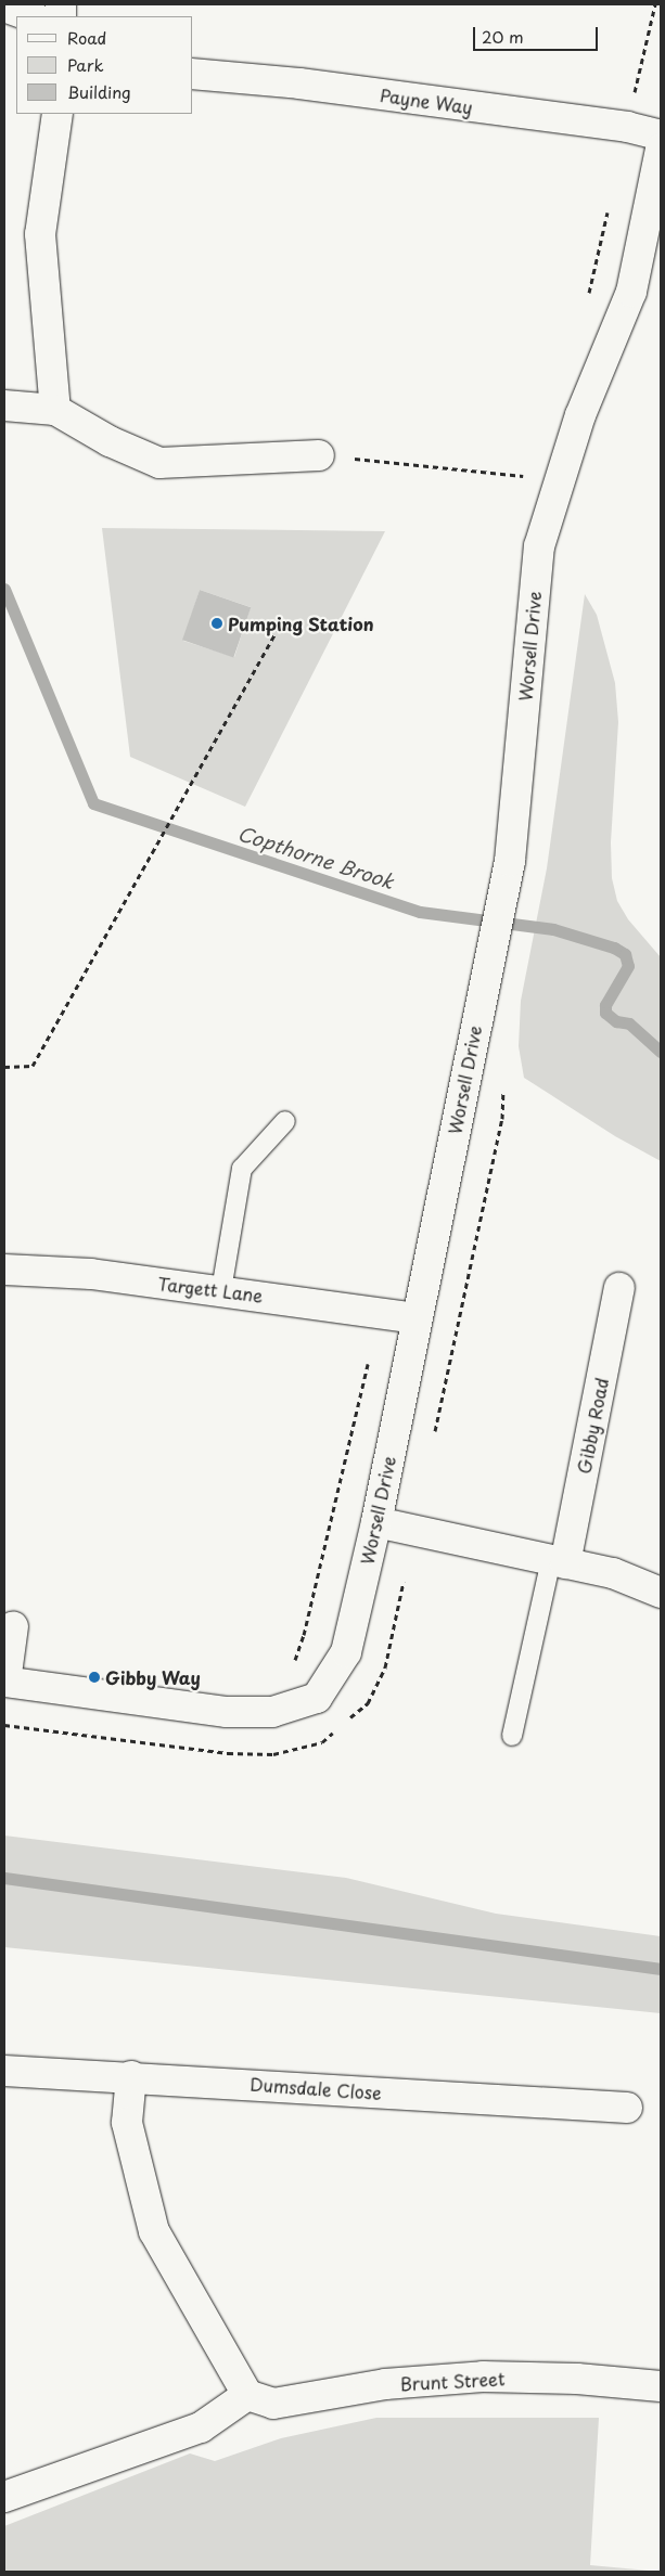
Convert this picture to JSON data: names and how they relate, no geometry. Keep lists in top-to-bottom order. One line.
{"streets":{"street":["Payne Way","Worsell Drive","Targett Lane","Gibby Road","Dumsdale Close","Brunt Street"]},"crossings":[["Worsell Drive","Targett Lane"]],"water":["Copthorne Brook"],"places":["Pumping Station","Gibby Way"],"legend":["Road","Park","Building"],"scale_bar":"20 m"}
